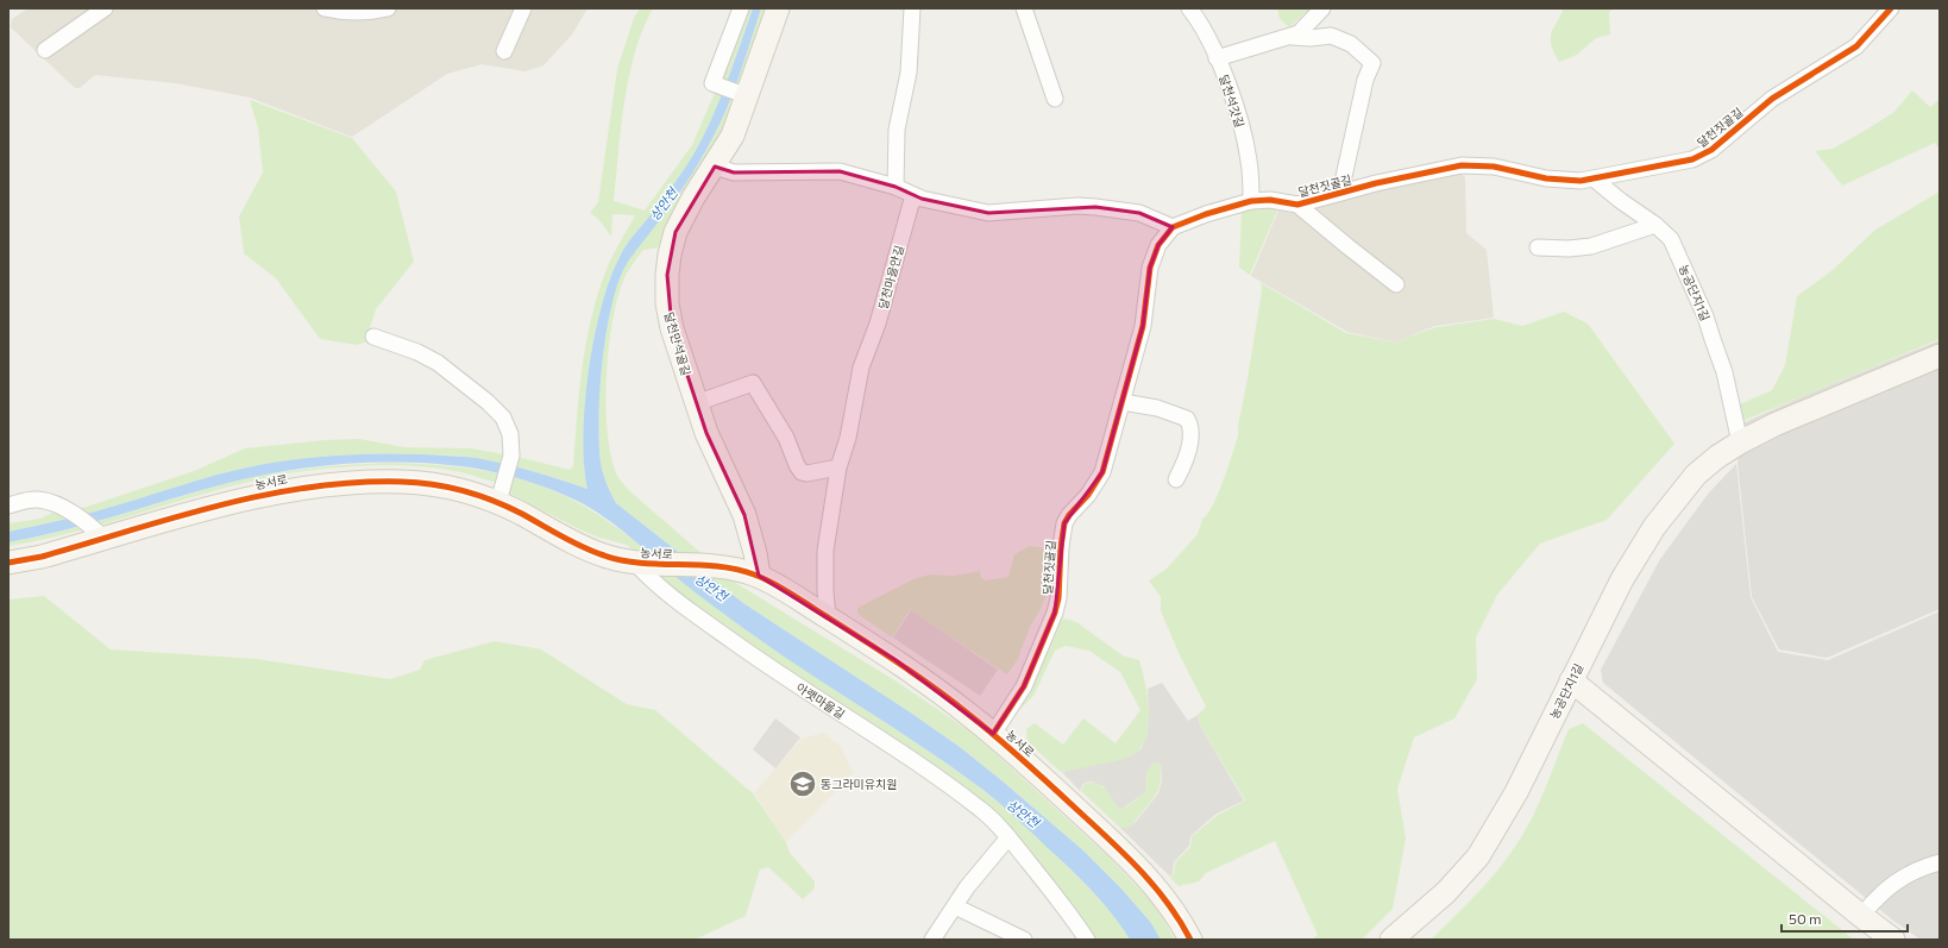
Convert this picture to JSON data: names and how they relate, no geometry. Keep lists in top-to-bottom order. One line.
{"streets":{"street":["달천석갓길","달천짓골길","달천마을안길","농공단지1길","달천만석골길","농서로","아랫마을길"]},"crossings":[["달천석갓길","달천짓골길"],["달천짓골길","농공단지1길"],["달천짓골길","농서로"],["달천마을안길","농서로"],["달천만석골길","농서로"],["농서로","아랫마을길"]],"water":["상안천"],"places":{"school or university":["동그라미유치원"]},"scale_bar":"50 m"}
